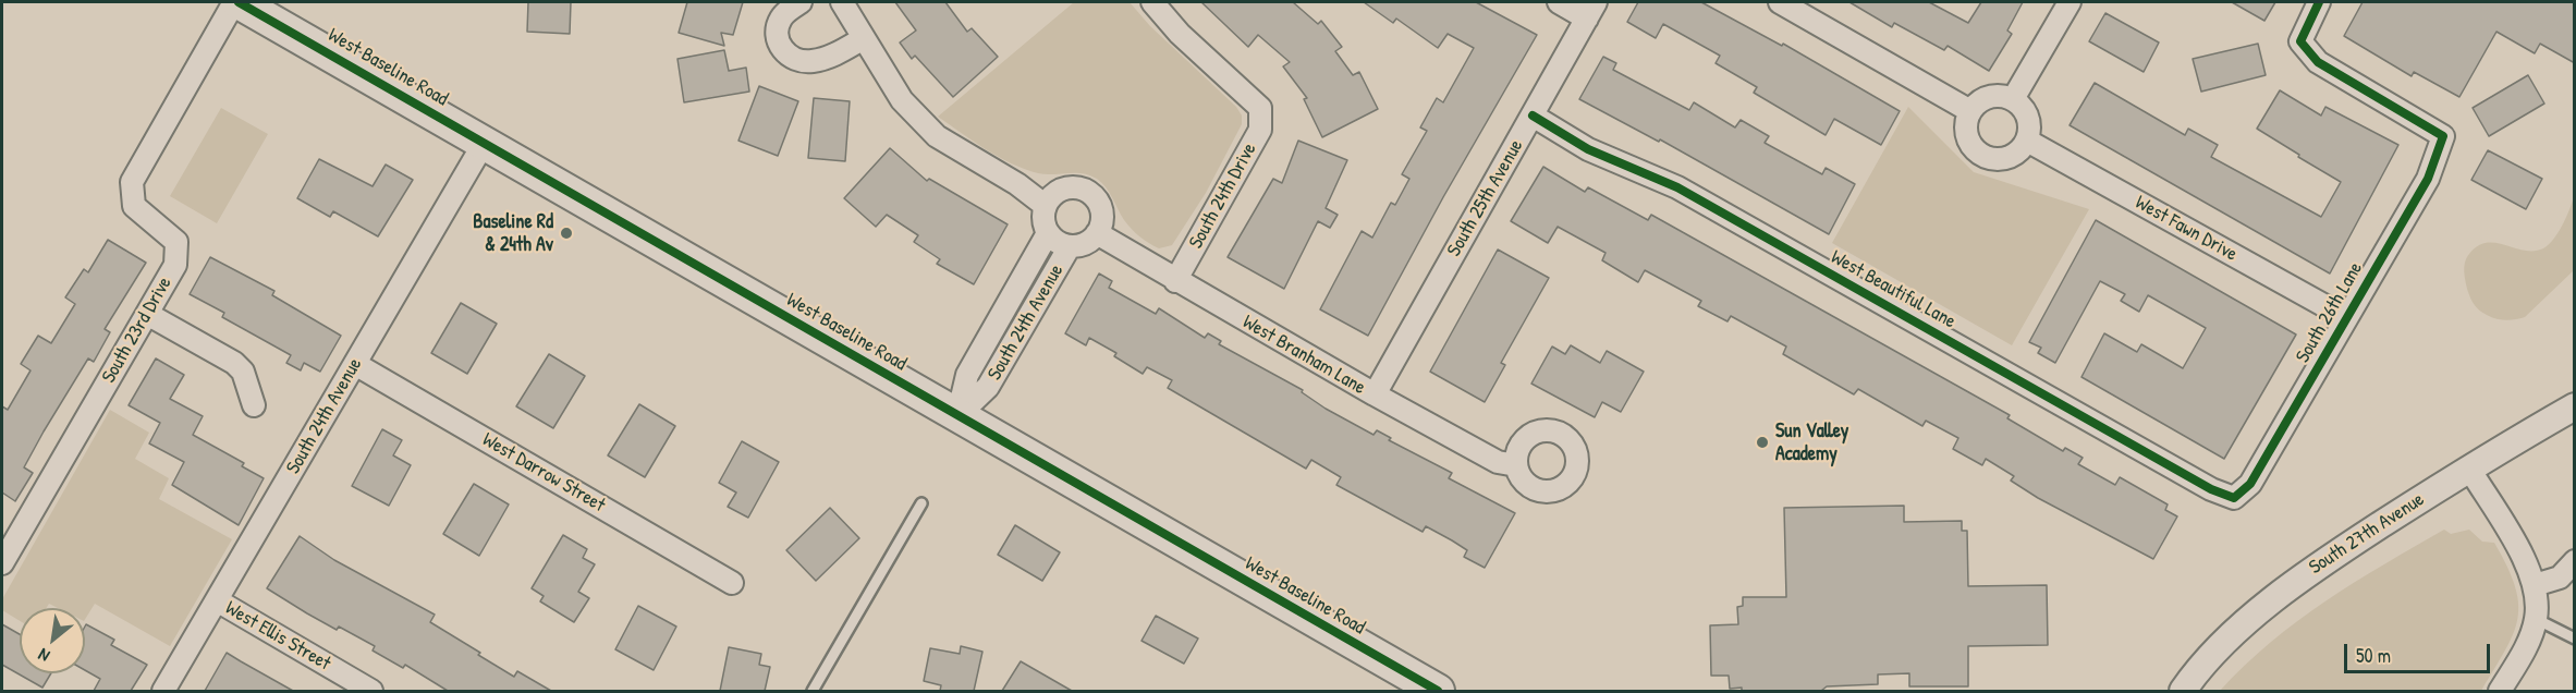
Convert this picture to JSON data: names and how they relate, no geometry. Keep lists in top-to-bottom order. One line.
{"streets":{"main road":["West Baseline Road"],"street":["South 24th Drive","South 25th Avenue","West Fawn Drive","West Beautiful Lane","South 26th Lane","South 24th Avenue","South 23rd Drive","West Branham Lane","West Darrow Street","South 27th Avenue","West Ellis Street"]},"crossings":[["West Baseline Road","South 24th Avenue"],["West Baseline Road","South 23rd Drive"],["South 24th Drive","West Branham Lane"],["South 25th Avenue","West Beautiful Lane"],["South 25th Avenue","West Branham Lane"],["West Fawn Drive","South 26th Lane"],["West Beautiful Lane","South 26th Lane"],["South 24th Avenue","West Branham Lane"],["South 24th Avenue","West Darrow Street"],["South 24th Avenue","West Ellis Street"]],"places":["Baseline Rd & 24th Av","Sun Valley Academy"],"scale_bar":"50 m","north":"bottom left"}
